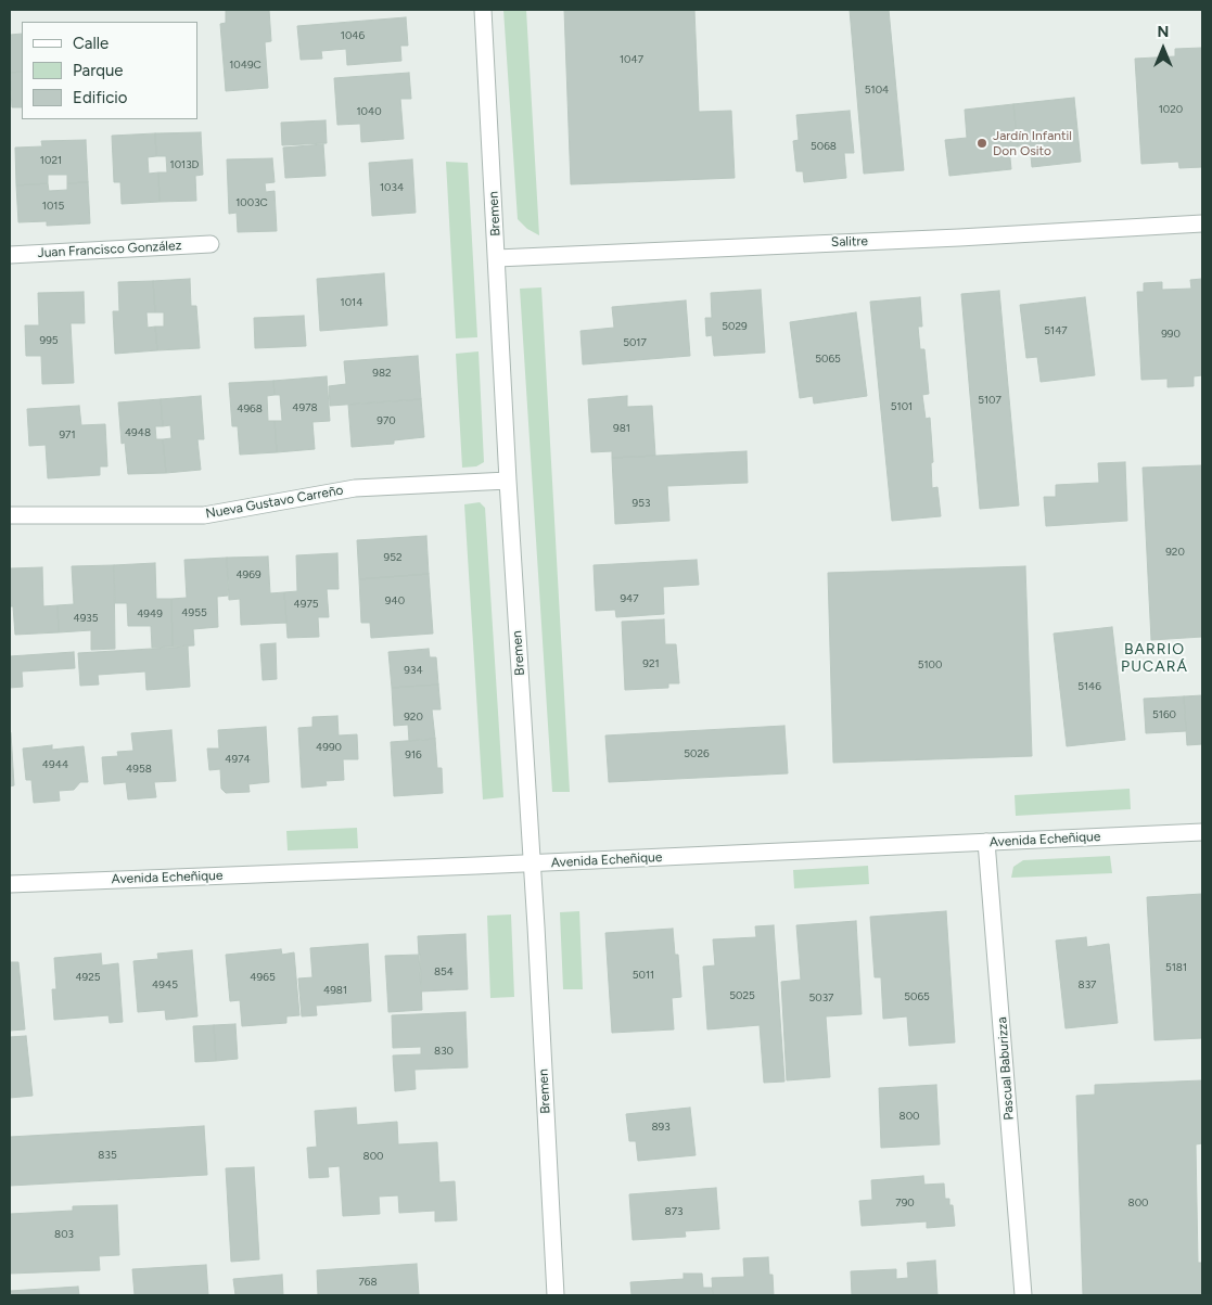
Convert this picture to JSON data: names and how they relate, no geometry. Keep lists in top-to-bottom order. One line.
{"streets":{"street":["Bremen","Salitre","Juan Francisco González","Nueva Gustavo Carreño","Avenida Echeñique","Pascual Baburizza"]},"crossings":[["Bremen","Salitre"],["Bremen","Nueva Gustavo Carreño"],["Bremen","Avenida Echeñique"],["Avenida Echeñique","Pascual Baburizza"]],"districts":["BARRIO PUCARÁ"],"places":["Jardín Infantil Don Osito"],"house_numbers":["1046","1047","1049C","5104","1020","1040","5068","1021","1013D","1034","1003C","1015","1014","5029","5147","990","995","5017","5065","982","5107","5101","4978","4968","970","981","4948","971","953","920","952","4969","947","940","4975","4955","4949","4935","921","5100","934","5146","5160","920","4990","5026","916","4974","4944","4958","5181","854","5011","4925","4965","4945","837","4981","5025","5065","5037","830","800","893","835","800","790","800","873","803","768"],"legend":["Calle","Parque","Edificio"],"north":"top"}
